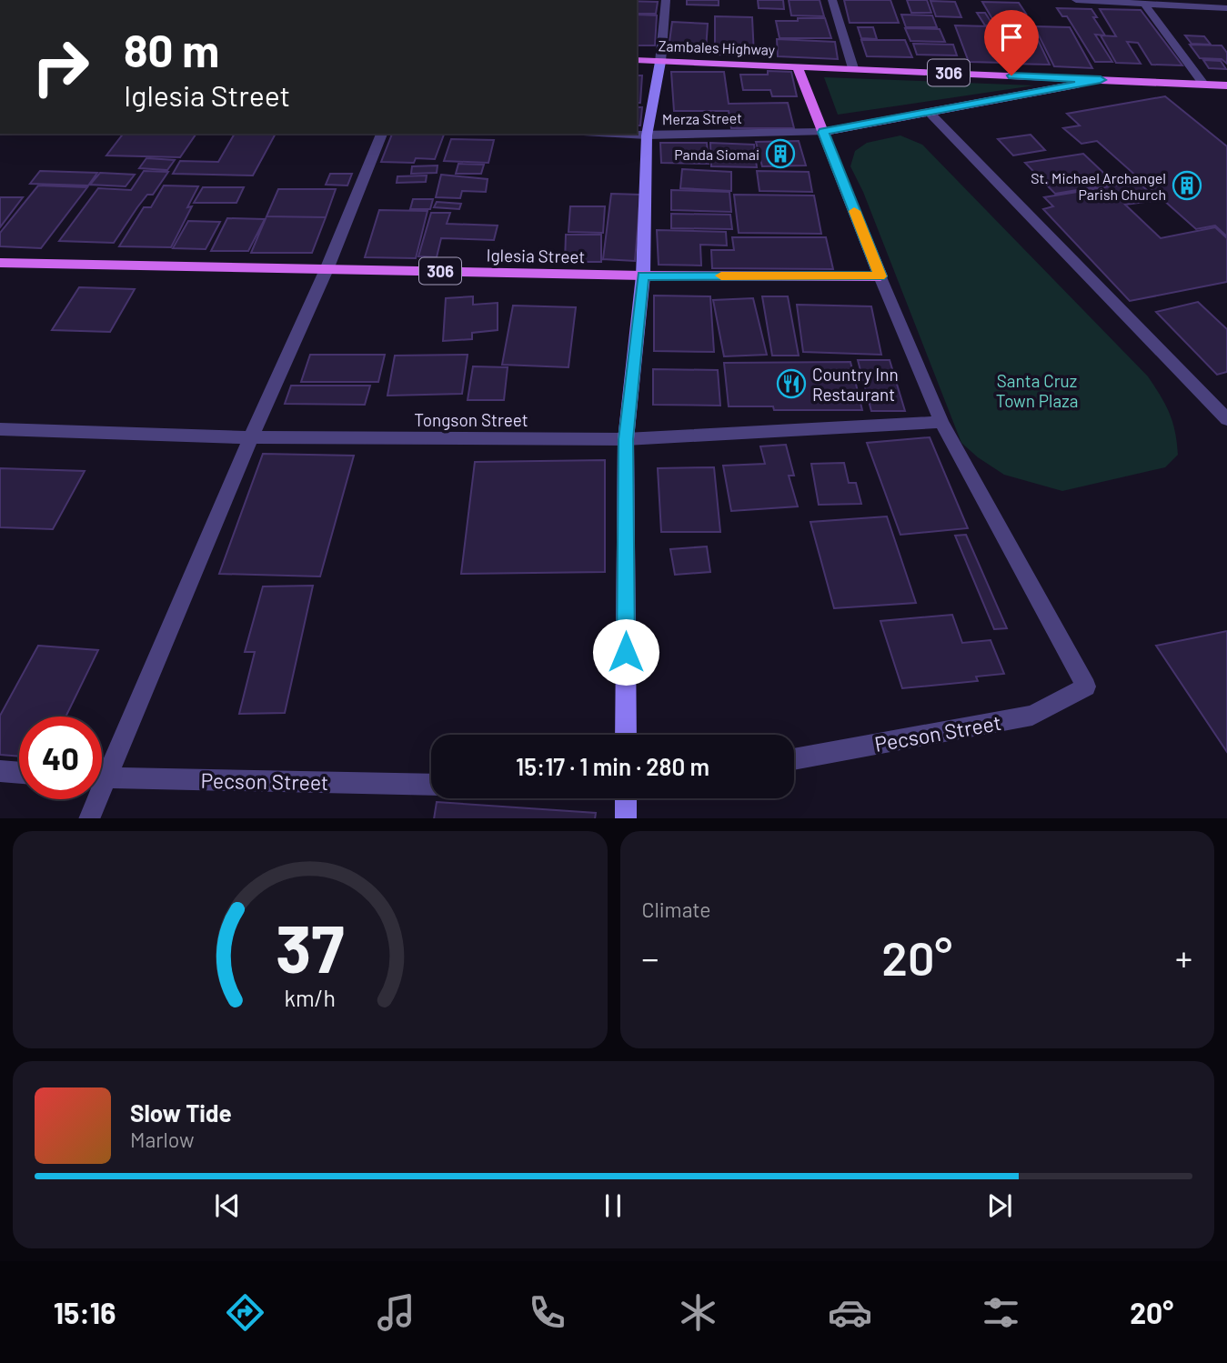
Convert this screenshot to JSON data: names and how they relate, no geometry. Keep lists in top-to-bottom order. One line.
{"streets":{"main road":["Zambales Highway","306","Iglesia Street"],"street":["Merza Street","Tongson Street","Pecson Street"]},"crossings":[["Zambales Highway","Merza Street"],["Zambales Highway","Iglesia Street"],["Tongson Street","Pecson Street"]],"parks":["Santa Cruz Town Plaza"],"places":{"building":["Panda Siomai","St. Michael Archangel Parish Church"],"restaurant":["Country Inn Restaurant"]},"page":{"turn":["80 m","Iglesia Street"],"limit":"40","trip":"15:17 · 1 min · 280 m","tile":"Climate","heat":["−","20°","+"],"song":["Slow Tide","Marlow"],"tabs":["15:16","20°"],"gauge":["37","km/h"]}}
